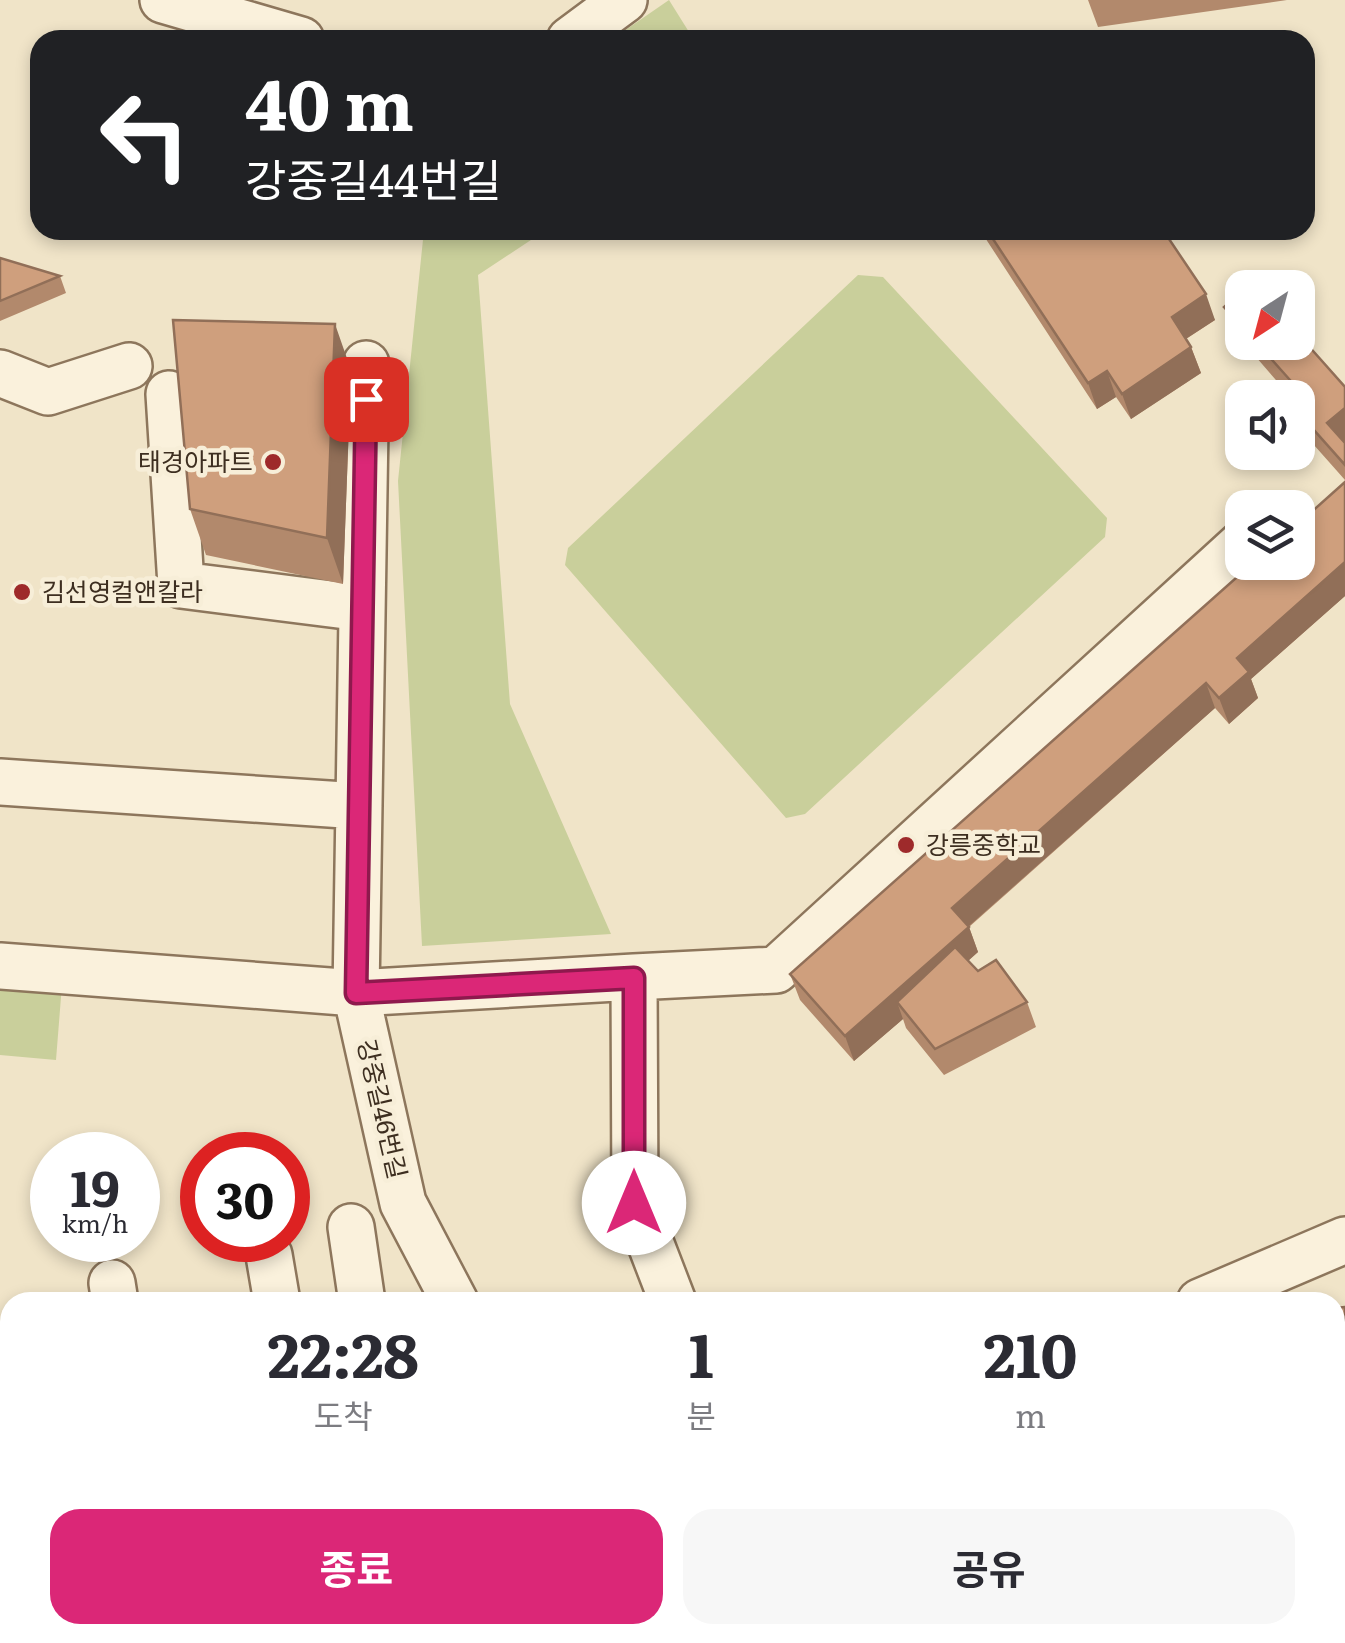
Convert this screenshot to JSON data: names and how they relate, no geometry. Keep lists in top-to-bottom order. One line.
{"streets":{"street":["강중길46번길"]},"places":["태경아파트","김선영컬앤칼라","강릉중학교"],"north":"bottom left","page":{"turn":["40 m","강중길44번길"],"speed":"19 km/h","limit":"30","eta":["22:28","도착","1","분","210","m"],"buttons":["종료","공유"]}}
